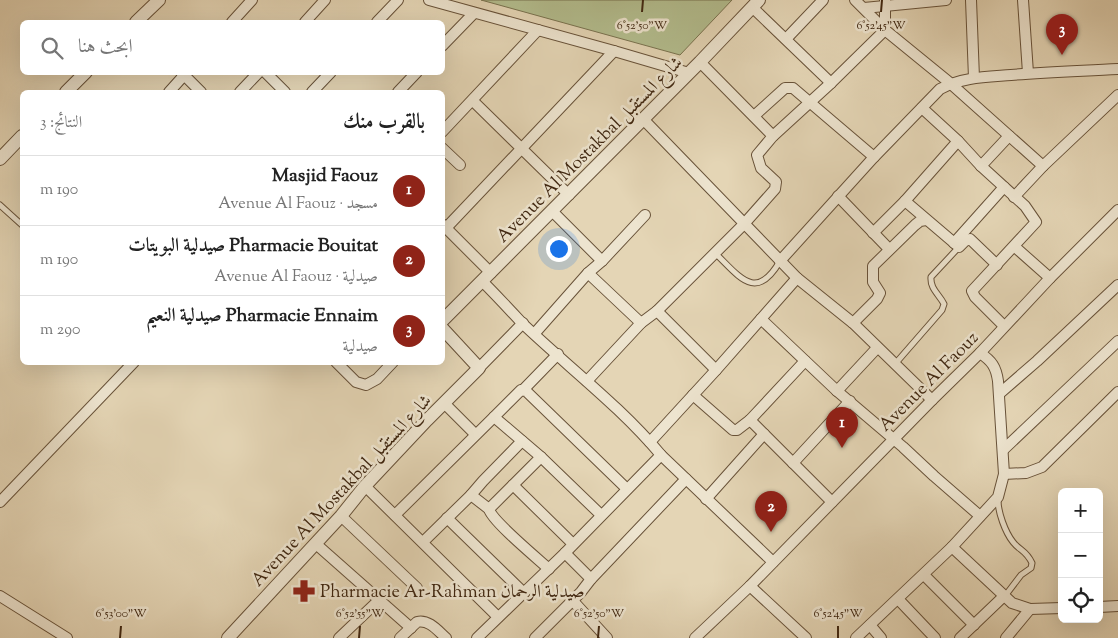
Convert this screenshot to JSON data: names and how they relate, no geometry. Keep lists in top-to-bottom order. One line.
{"streets":{"street":["Avenue Al Mostakbal شارع المستقبل","Avenue Al Faouz"]},"places":{"pharmacy":["Pharmacie Ar-Rahman صيدلية الرحمان"]},"page":{"pins":["3","1","2"],"search":"ابحث هنا","heading":["بالقرب منك","النتائج: 3"],"list":[{"mark":"1","name":"Masjid Faouz","note":"مسجد · Avenue Al Faouz","value":"190 m"},{"mark":"2","name":"Pharmacie Bouitat صيدلية البويتات","note":"صيدلية · Avenue Al Faouz","value":"190 m"},{"mark":"3","name":"Pharmacie Ennaim صيدلية النعيم","note":"صيدلية","value":"290 m"}],"map_buttons":["+","−"]},"coordinates":["6°52'50\"W","6°52'45\"W","6°53'00\"W","6°52'55\"W"]}
